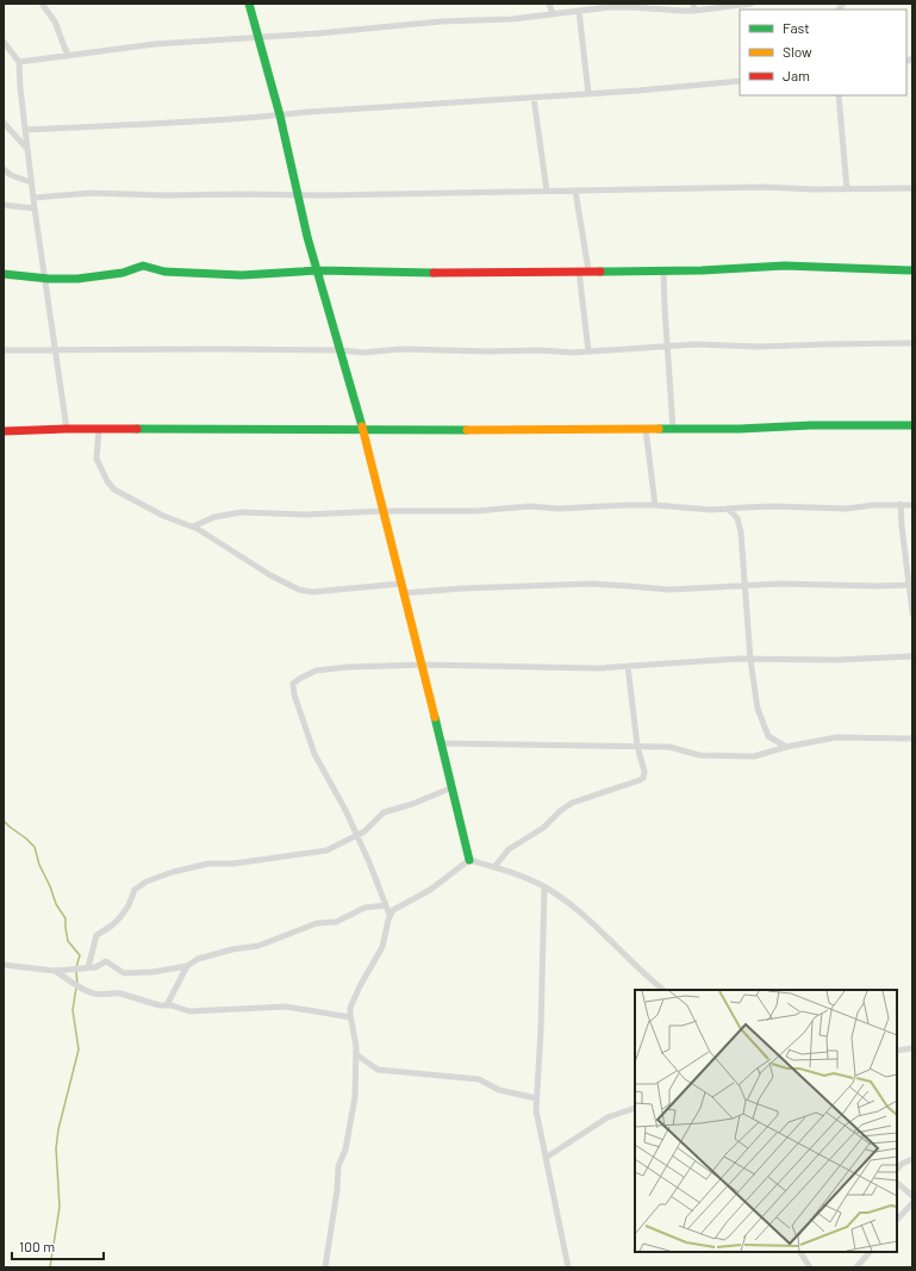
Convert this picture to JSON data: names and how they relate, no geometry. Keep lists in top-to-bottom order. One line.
{"legend":["Fast","Slow","Jam"],"scale_bar":"100 m"}
